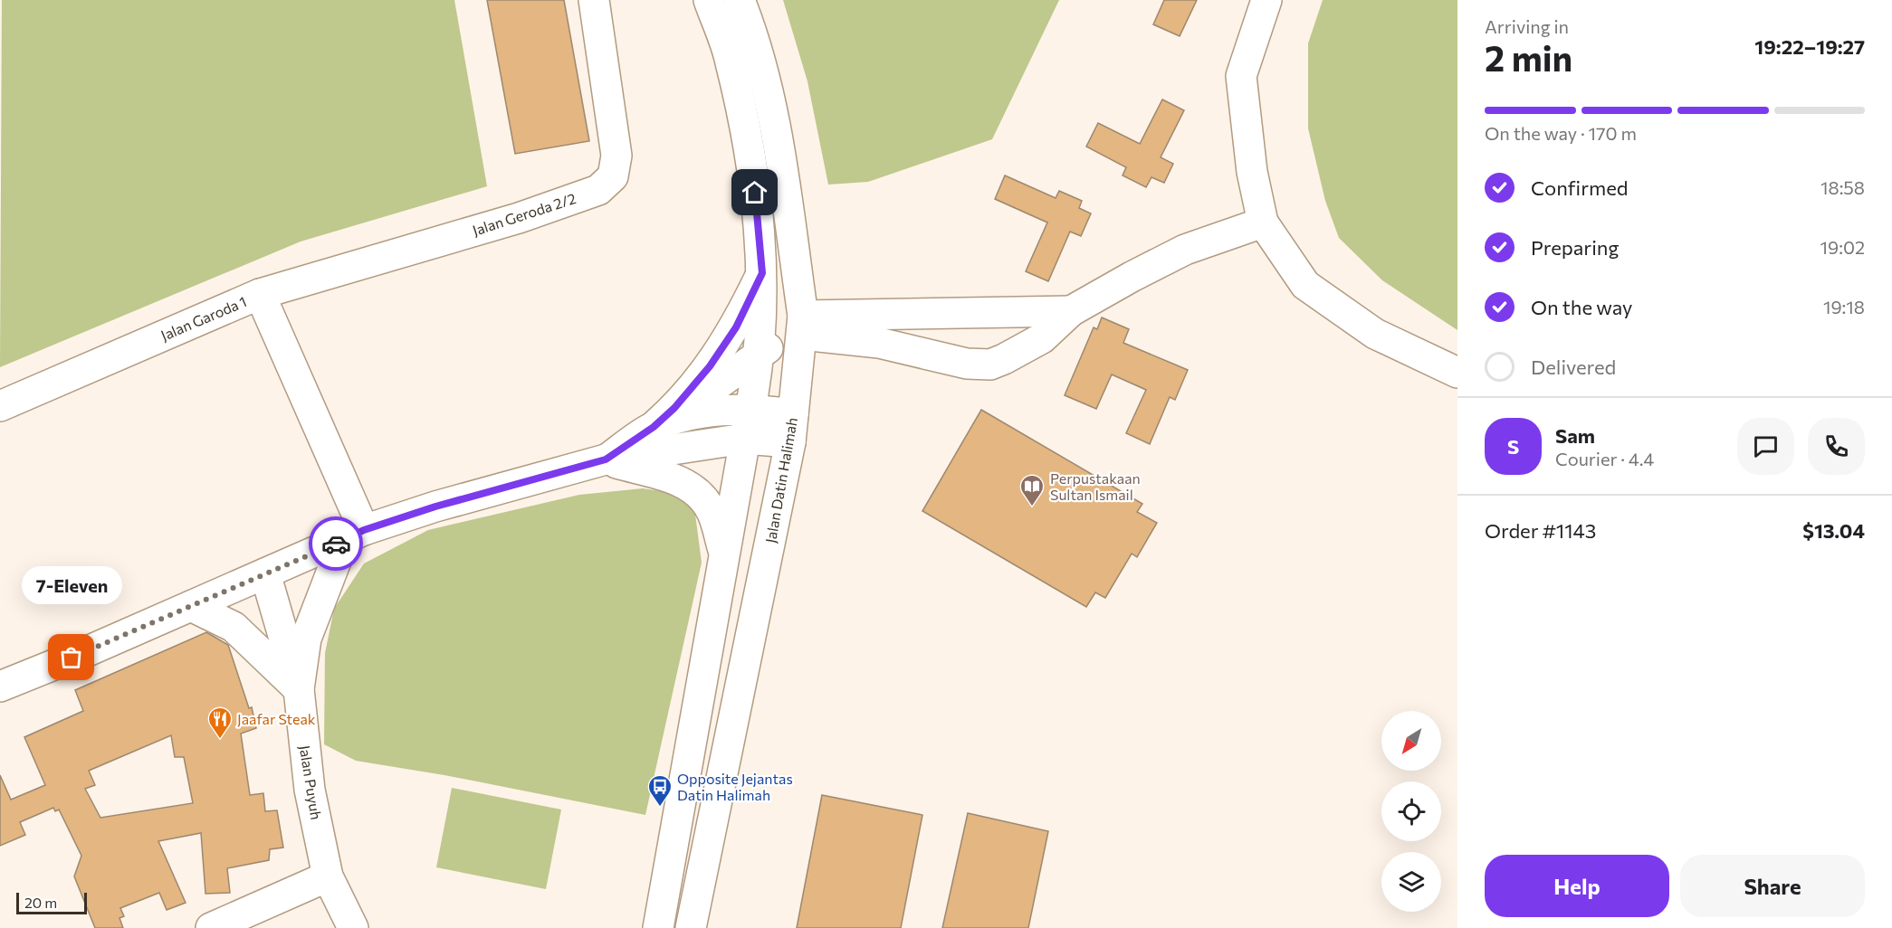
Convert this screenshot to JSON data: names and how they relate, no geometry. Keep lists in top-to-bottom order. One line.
{"streets":{"main road":["Jalan Geroda 2/2","Jalan Garoda 1","Jalan Datin Halimah","Jalan Puyuh"]},"crossings":[["Jalan Geroda 2/2","Jalan Garoda 1"],["Jalan Garoda 1","Jalan Puyuh"]],"places":{"library":["Perpustakaan Sultan Ismail"],"other":["7-Eleven"],"restaurant":["Jaafar Steak"],"bus stop":["Opposite Jejantas Datin Halimah"]},"scale_bar":"20 m","north":"bottom left","page":{"heading":["2 min","Arriving in","19:22–19:27"],"panel":["Sam","Courier · 4.4","Order #1143","$13.04"],"bar":"On the way · 170 m","list":[["Confirmed","18:58"],["Preparing","19:02"],["On the way","19:18"],"Delivered"],"round":"S","bubble":"7-Eleven","buttons":["Help","Share"],"scale":"20 m"}}
